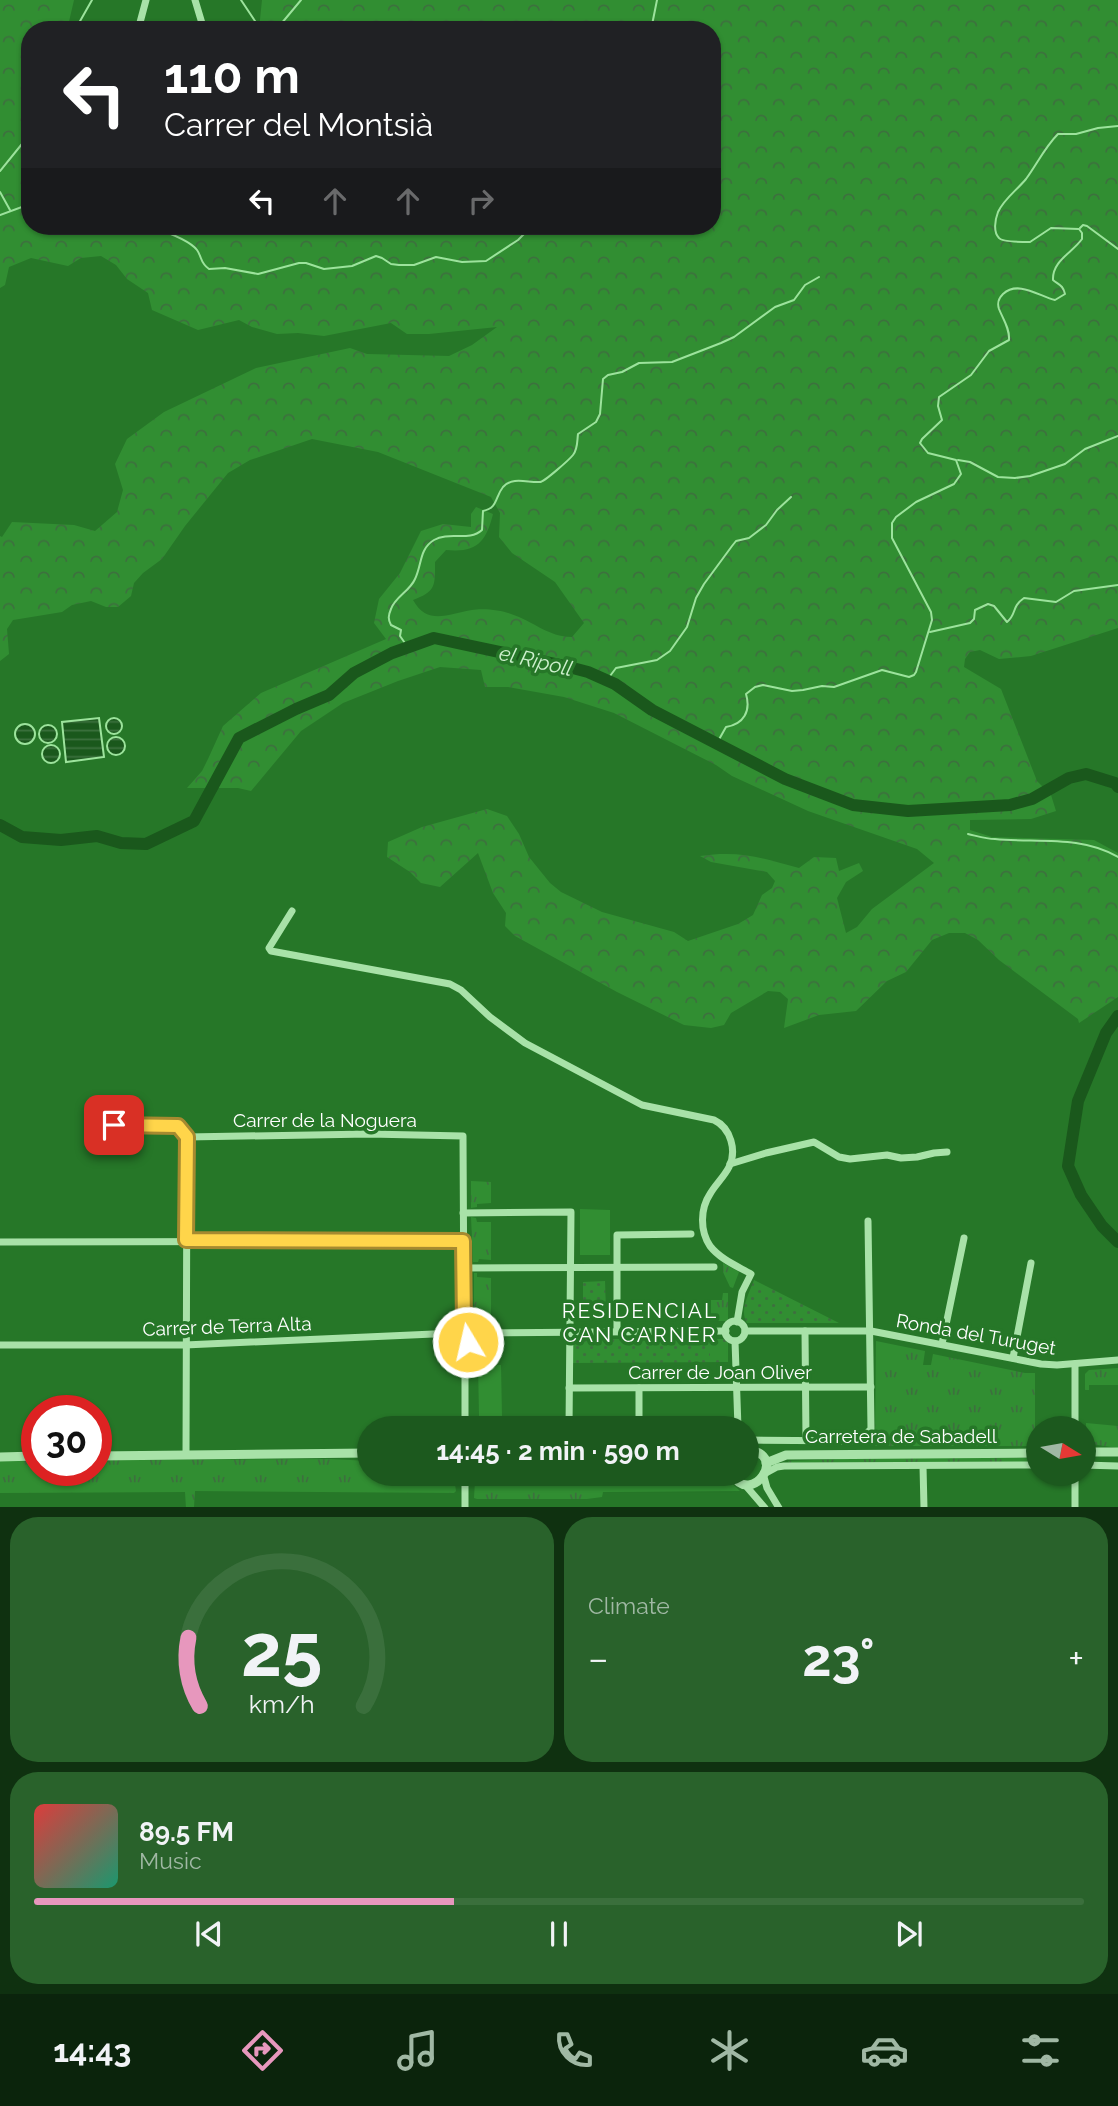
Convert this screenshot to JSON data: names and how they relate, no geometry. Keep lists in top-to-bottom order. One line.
{"streets":{"street":["Carrer de la Noguera","Carrer de Terra Alta","Ronda del Turuget","Carrer de Joan Oliver","Carretera de Sabadell"]},"districts":["RESIDENCIAL CAN CARNER"],"water":["el Ripoll"],"north":"right","page":{"turn":["110 m","Carrer del Montsià"],"limit":"30","trip":"14:45 · 2 min · 590 m","tile":"Climate","heat":["−","23°","+"],"song":["89.5 FM","Music"],"tabs":"14:43","gauge":["25","km/h"]}}
